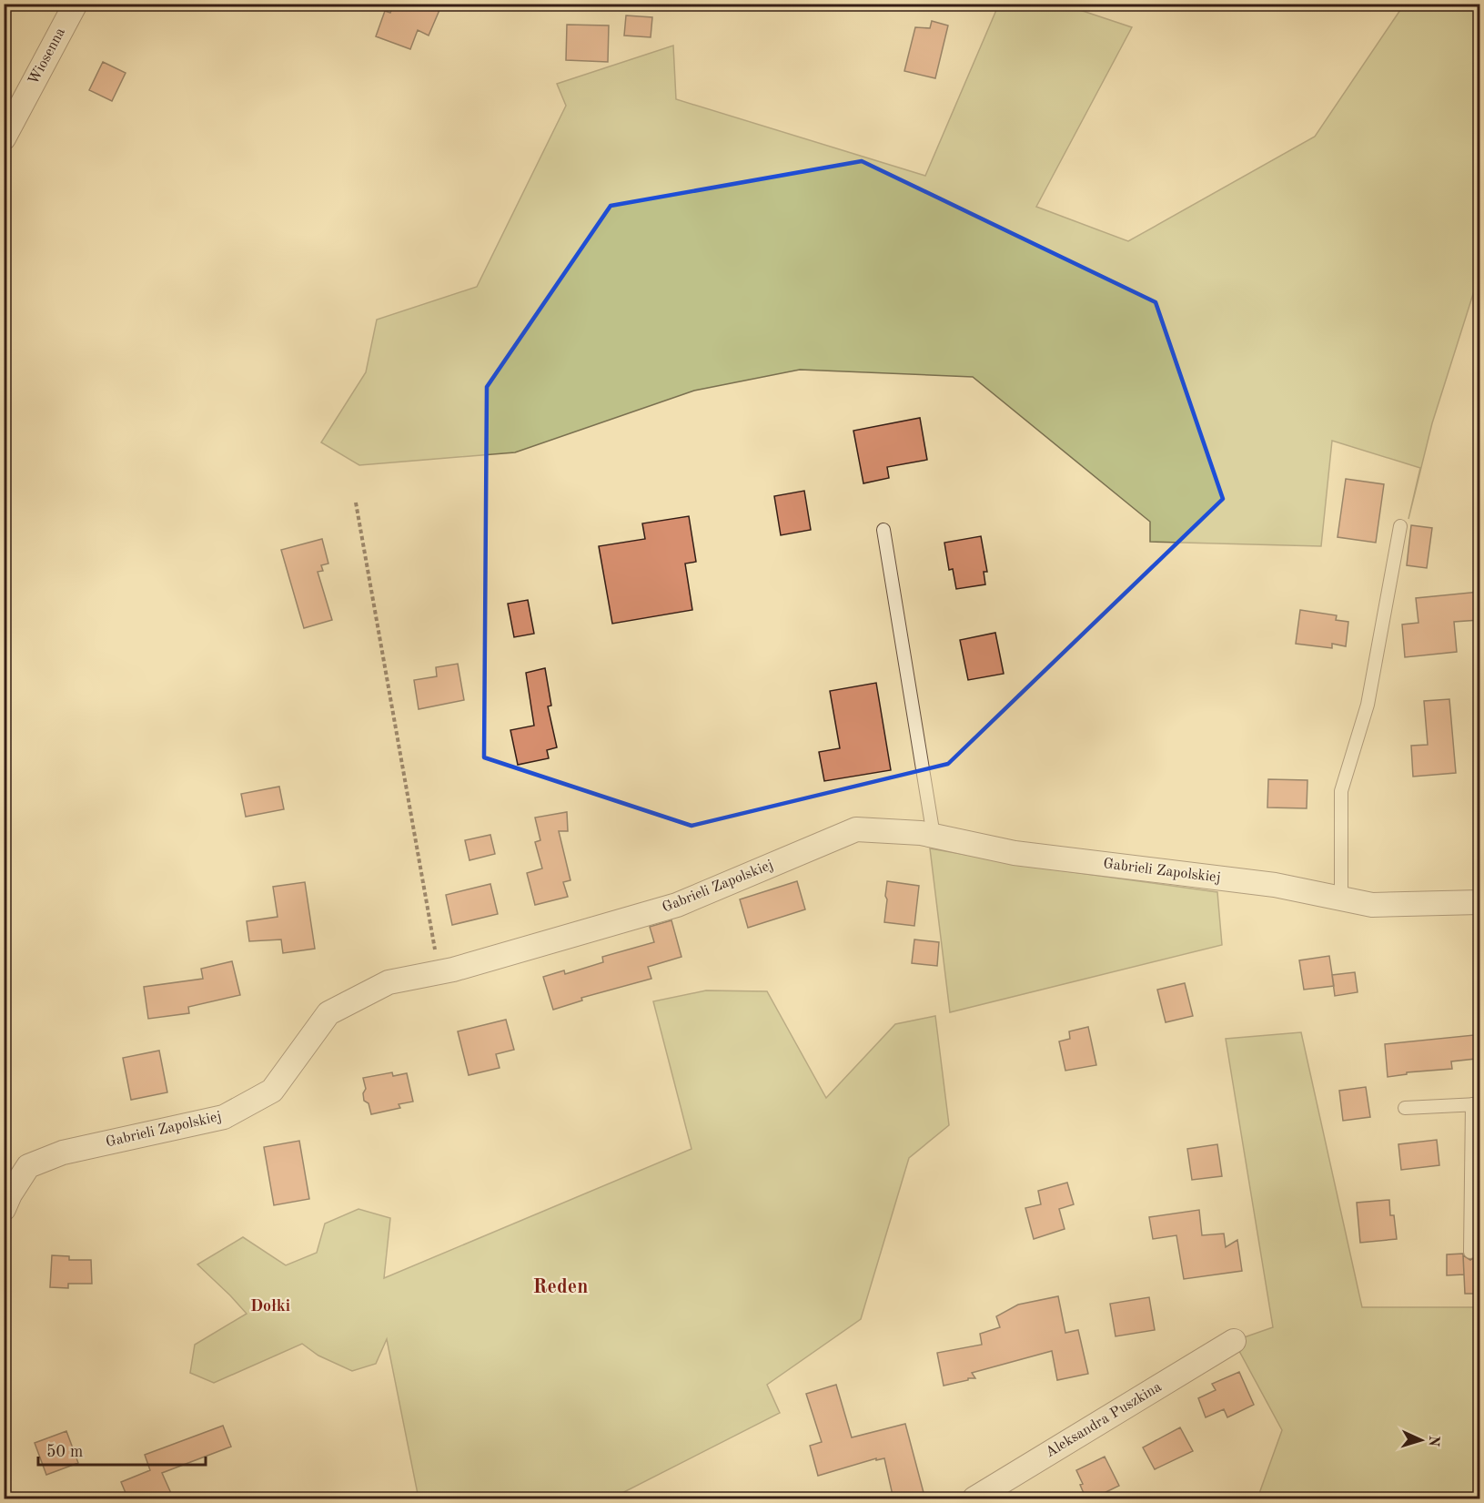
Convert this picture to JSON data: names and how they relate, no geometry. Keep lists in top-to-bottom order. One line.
{"streets":{"street":["Wiosenna","Gabrieli Zapolskiej","Aleksandra Puszkina"]},"districts":["Reden","Dołki"],"scale_bar":"50 m","north":"right"}
